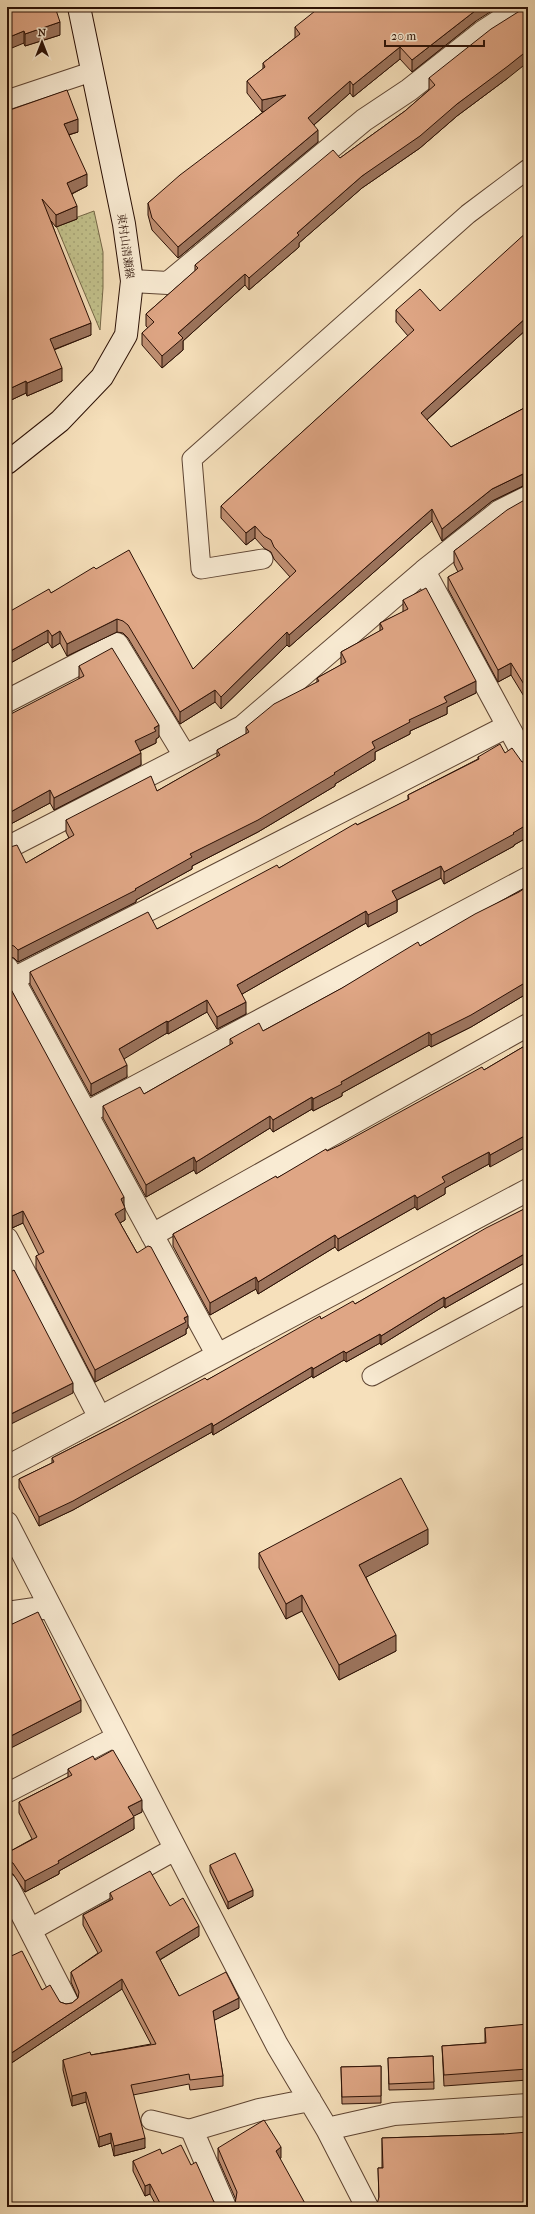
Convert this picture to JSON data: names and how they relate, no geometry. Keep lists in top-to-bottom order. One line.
{"streets":{"street":["東村山清瀬線"]},"scale_bar":"20 m","north":"top"}
